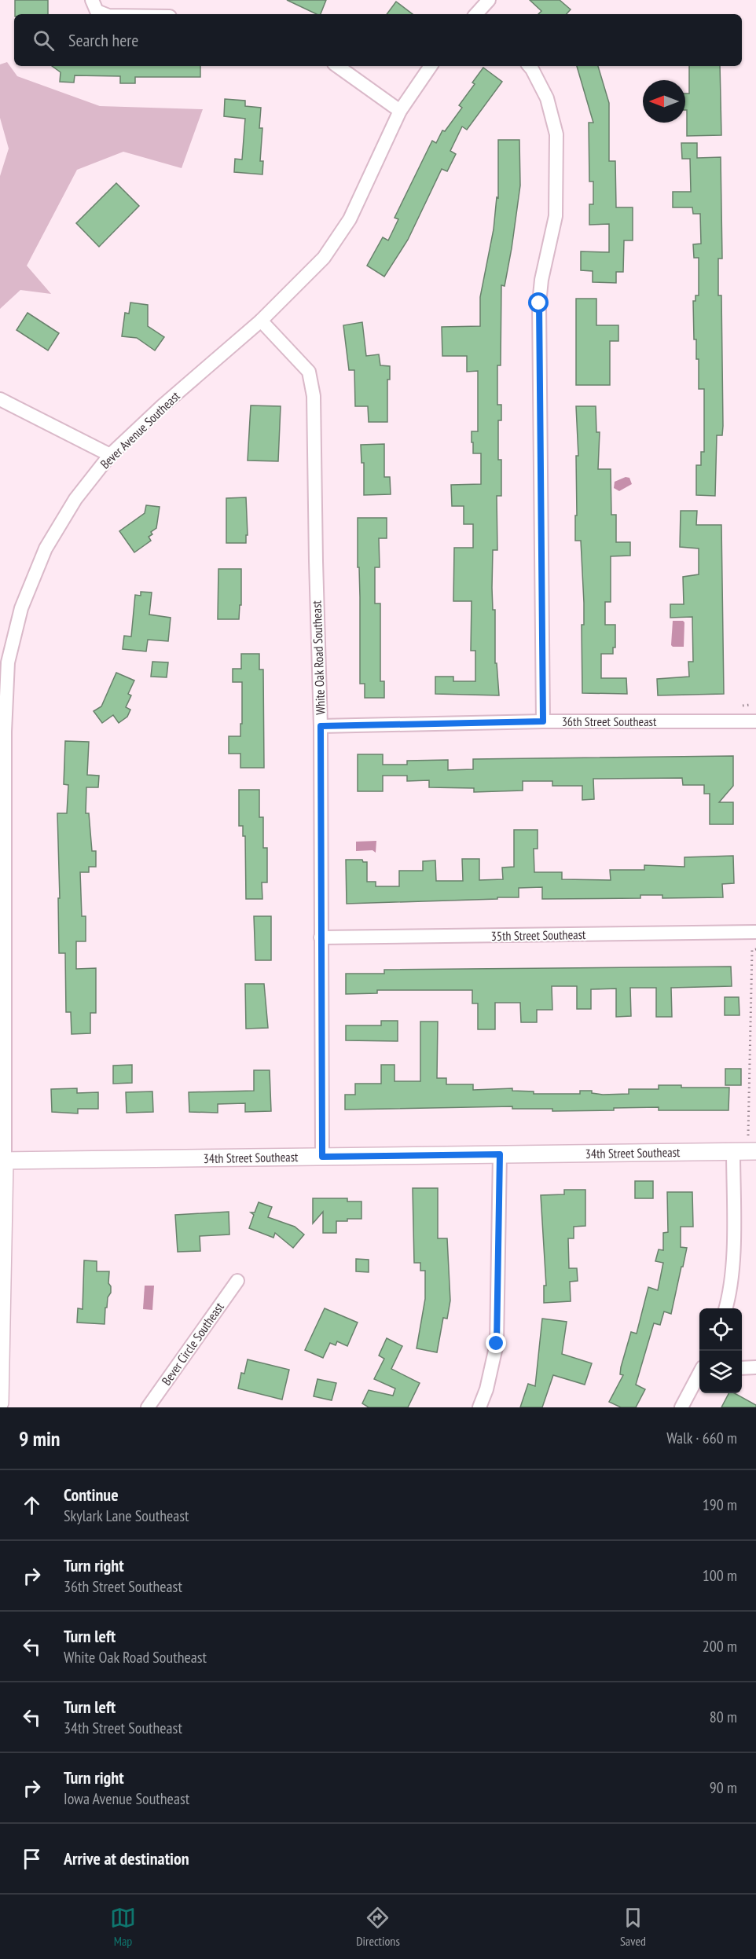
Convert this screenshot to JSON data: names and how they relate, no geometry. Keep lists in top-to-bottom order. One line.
{"streets":{"street":["Bever Avenue Southeast","White Oak Road Southeast","36th Street Southeast","35th Street Southeast","34th Street Southeast","Bever Circle Southeast"]},"crossings":[["Bever Avenue Southeast","White Oak Road Southeast"],["Bever Avenue Southeast","34th Street Southeast"],["White Oak Road Southeast","36th Street Southeast"],["White Oak Road Southeast","35th Street Southeast"],["White Oak Road Southeast","34th Street Southeast"]],"north":"left","page":{"search":"Search here","heading":["9 min","Walk · 660 m"],"list":[["Continue","Skylark Lane Southeast","190 m"],["Turn right","36th Street Southeast","100 m"],["Turn left","White Oak Road Southeast","200 m"],["Turn left","34th Street Southeast","80 m"],["Turn right","Iowa Avenue Southeast","90 m"],"Arrive at destination"],"nav":["Map","Directions","Saved"]}}
